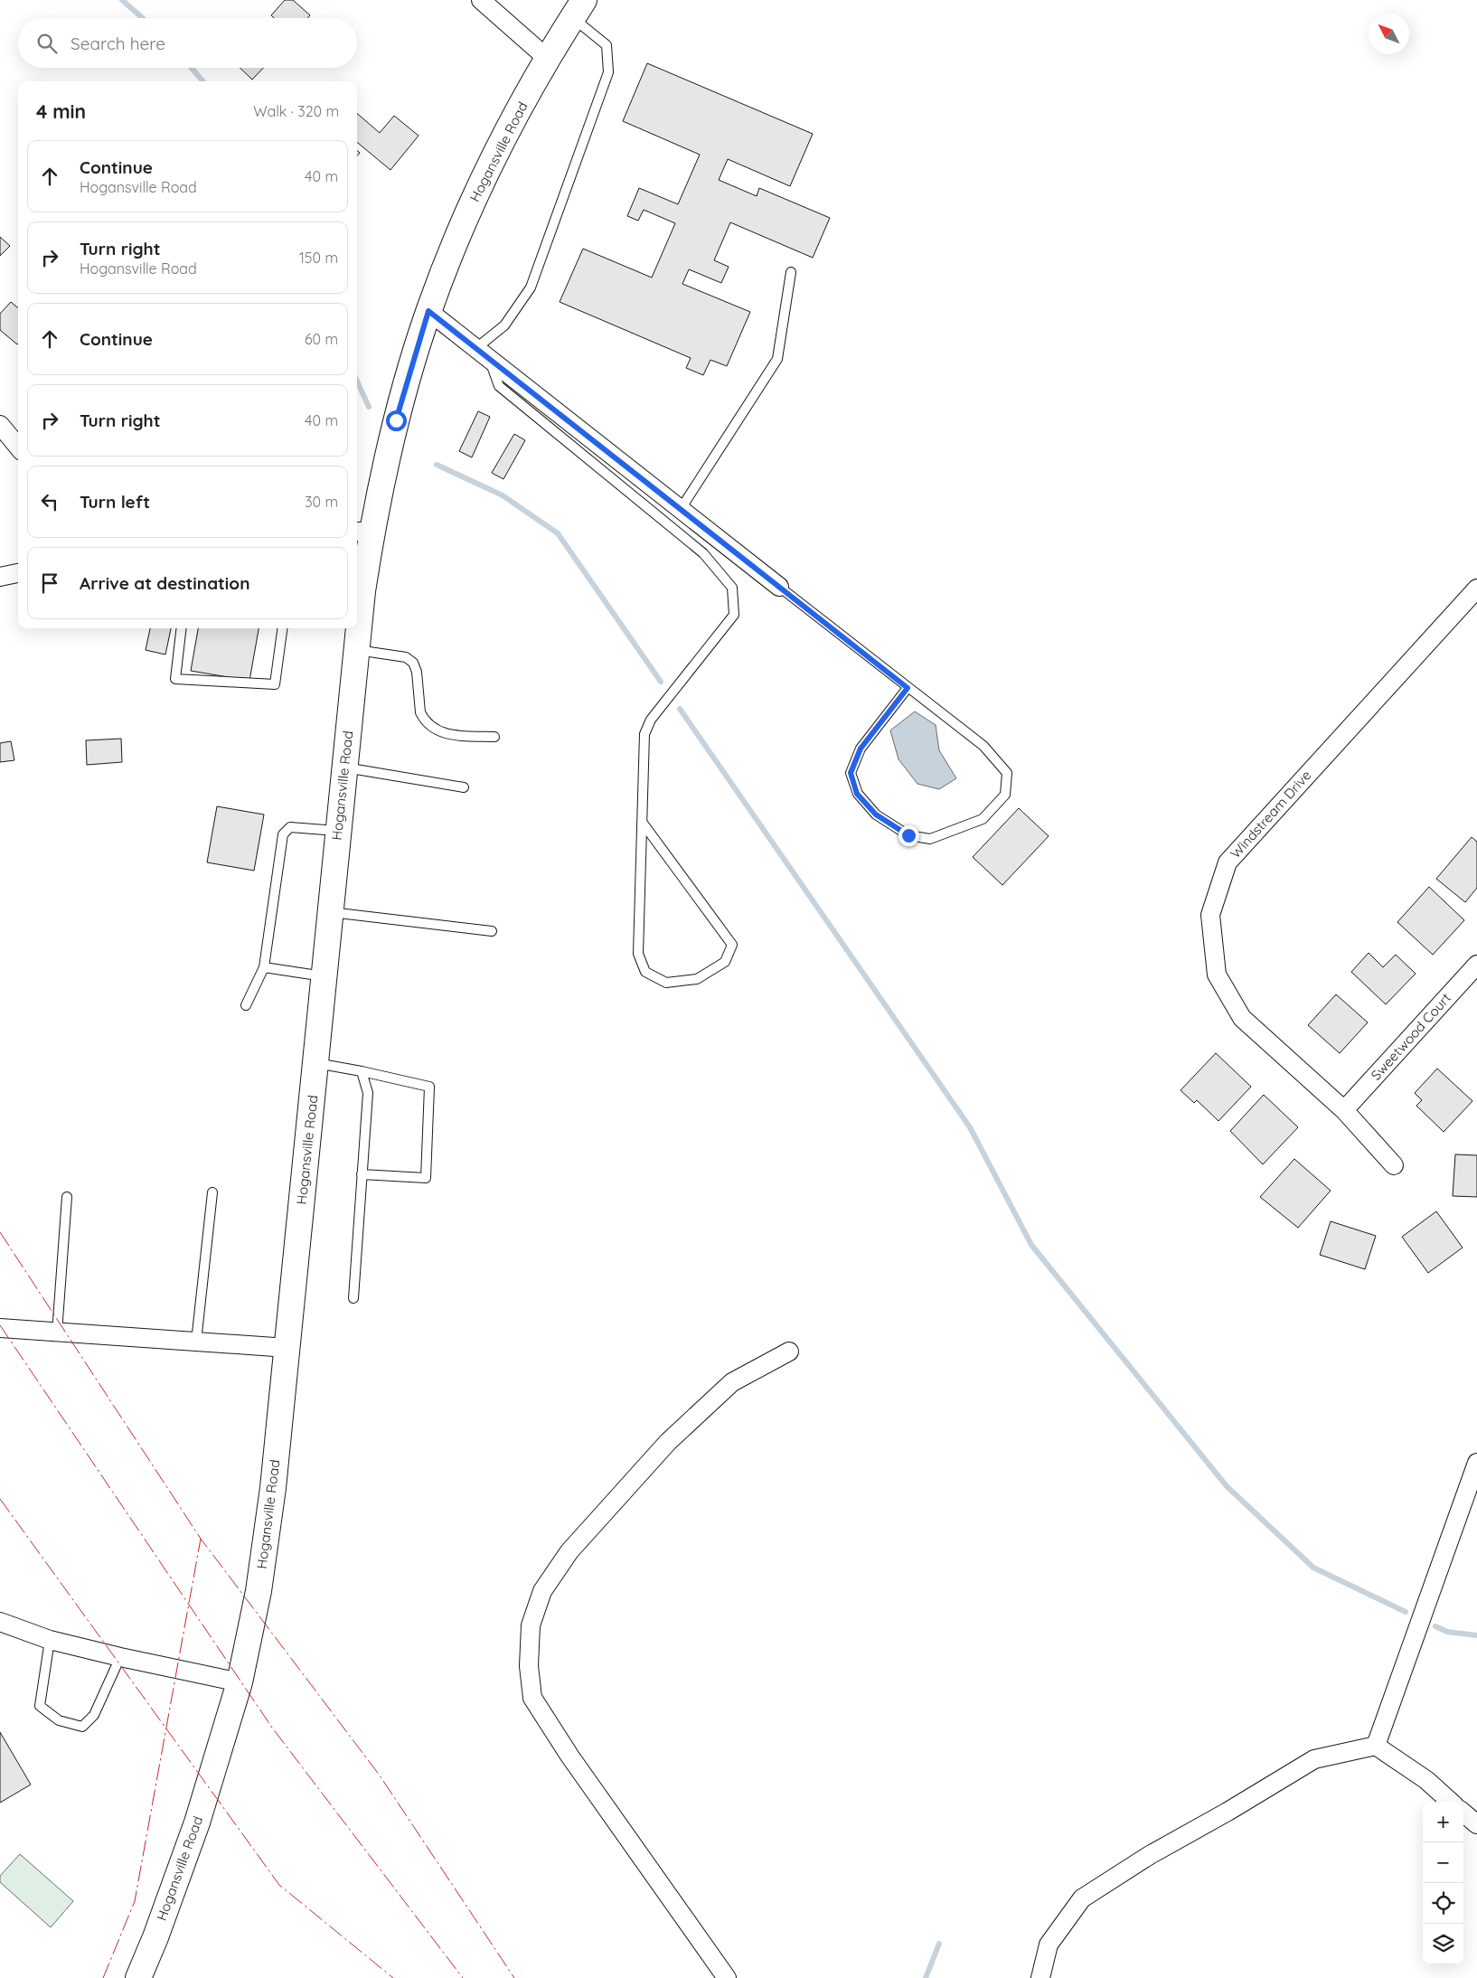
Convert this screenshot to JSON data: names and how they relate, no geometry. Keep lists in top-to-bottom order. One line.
{"streets":{"main road":["Hogansville Road"],"street":["Windstream Drive","Sweetwood Court"]},"crossings":[["Windstream Drive","Sweetwood Court"]],"north":"top left","page":{"search":"Search here","heading":["4 min","Walk · 320 m"],"list":[["Continue","Hogansville Road","40 m"],["Turn right","Hogansville Road","150 m"],["Continue","60 m"],["Turn right","40 m"],["Turn left","30 m"],"Arrive at destination"],"map_buttons":["+","−"]}}
